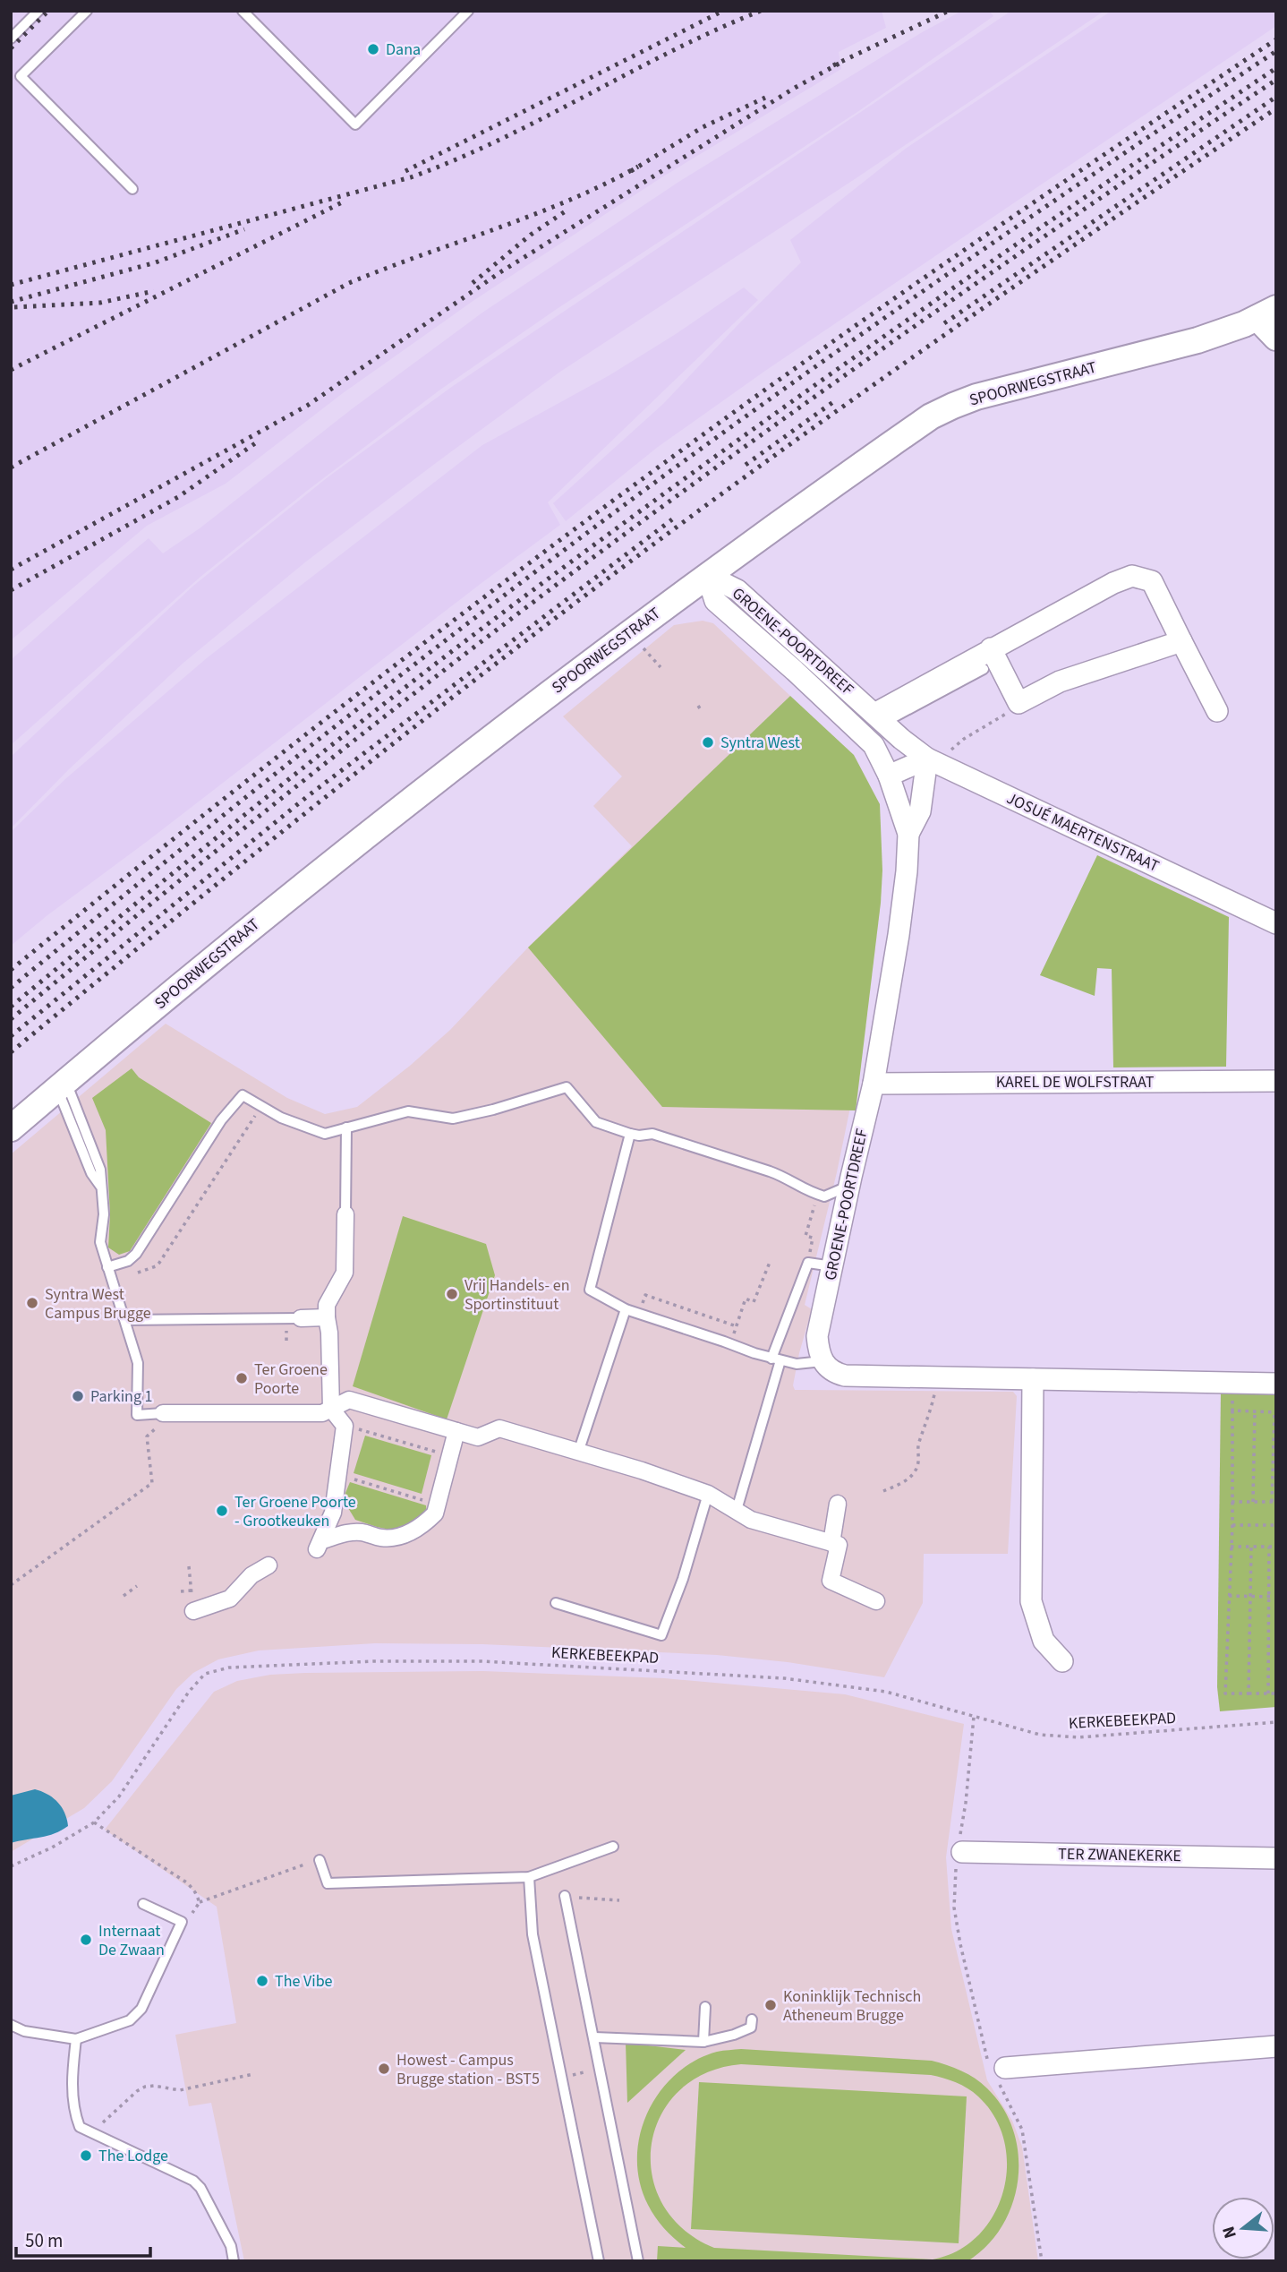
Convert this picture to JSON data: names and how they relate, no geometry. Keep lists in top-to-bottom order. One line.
{"streets":{"street":["SPOORWEGSTRAAT","GROENE-POORTDREEF","JOSUÉ MAERTENSTRAAT","KAREL DE WOLFSTRAAT","TER ZWANEKERKE"],"path":["KERKEBEEKPAD"]},"crossings":[["SPOORWEGSTRAAT","GROENE-POORTDREEF"],["GROENE-POORTDREEF","JOSUÉ MAERTENSTRAAT"],["GROENE-POORTDREEF","KAREL DE WOLFSTRAAT"]],"places":["Dana","Syntra West","Vrij Handels- en Sportinstituut","Syntra West Campus Brugge","Ter Groene Poorte","Parking 1","Ter Groene Poorte - Grootkeuken","Internaat De Zwaan","The Vibe","Koninklijk Technisch Atheneum Brugge","Howest - Campus Brugge station - BST5","The Lodge"],"scale_bar":"50 m","north":"left"}
